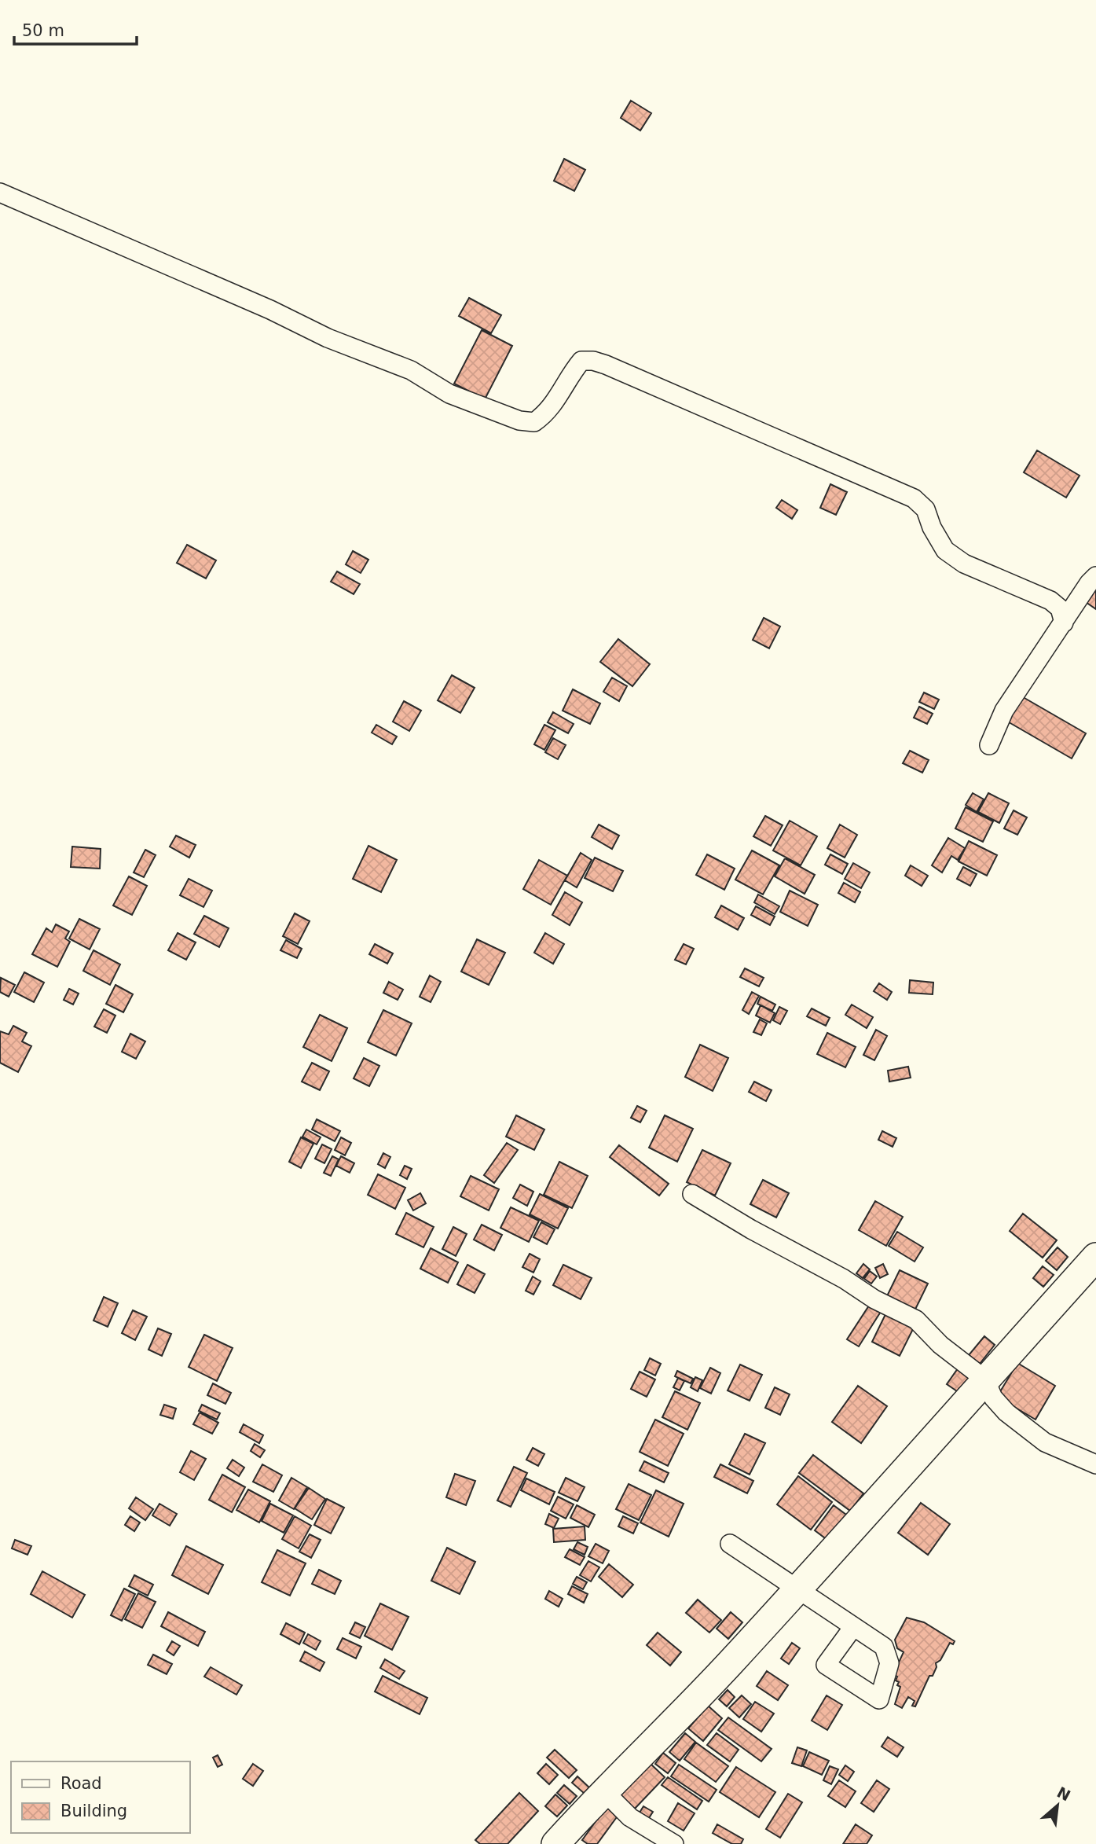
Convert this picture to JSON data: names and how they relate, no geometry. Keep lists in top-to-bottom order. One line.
{"legend":["Road","Building"],"scale_bar":"50 m","north":"top right"}
